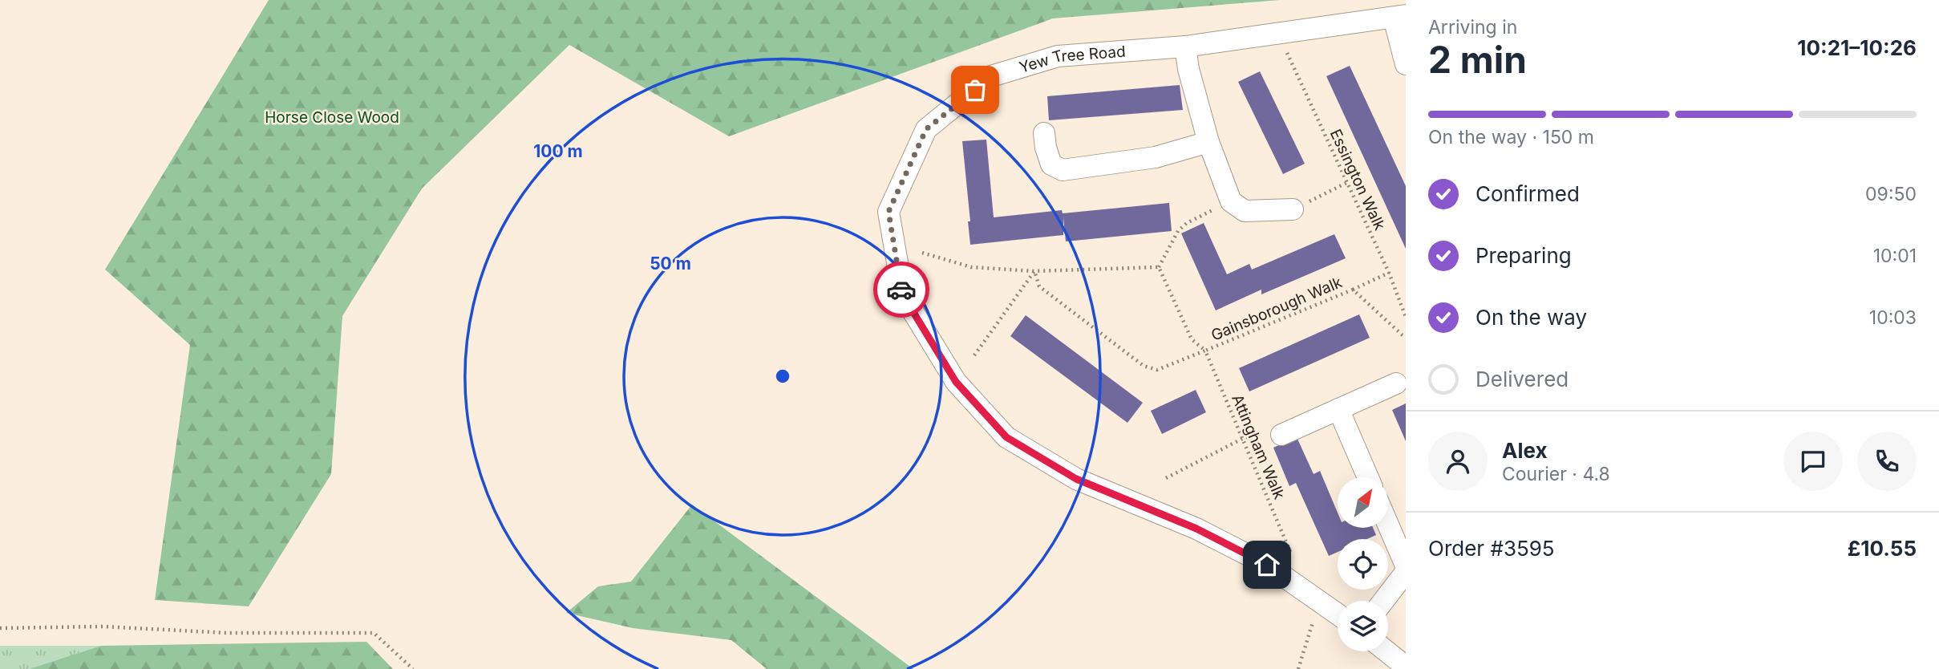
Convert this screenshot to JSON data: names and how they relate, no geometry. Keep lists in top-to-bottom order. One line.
{"streets":{"street":["Yew Tree Road"],"path":["Essington Walk","Gainsborough Walk","Attingham Walk"]},"crossings":[["Gainsborough Walk","Attingham Walk"]],"parks":["Horse Close Wood"],"north":"top right","page":{"heading":["2 min","Arriving in","10:21–10:26"],"panel":["Alex","Courier · 4.8","Order #3595","£10.55"],"bar":"On the way · 150 m","list":[["Confirmed","09:50"],["Preparing","10:01"],["On the way","10:03"],"Delivered"]},"rings":["100 m","50 m"]}
